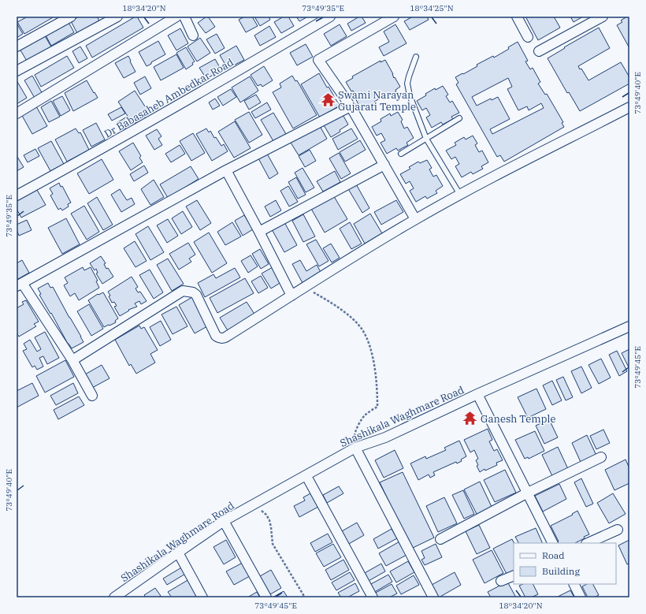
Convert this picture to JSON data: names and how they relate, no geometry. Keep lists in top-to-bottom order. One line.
{"streets":{"street":["Dr Babasaheb Ambedkar Road","Shashikala Waghmare Road"]},"places":{"temple":["Swami Narayan Gujarati Temple","Ganesh Temple"]},"legend":["Road","Building"],"coordinates":["18°34'20\"N","73°49'35\"E","18°34'25\"N","73°49'40\"E","73°49'45\"E"]}
